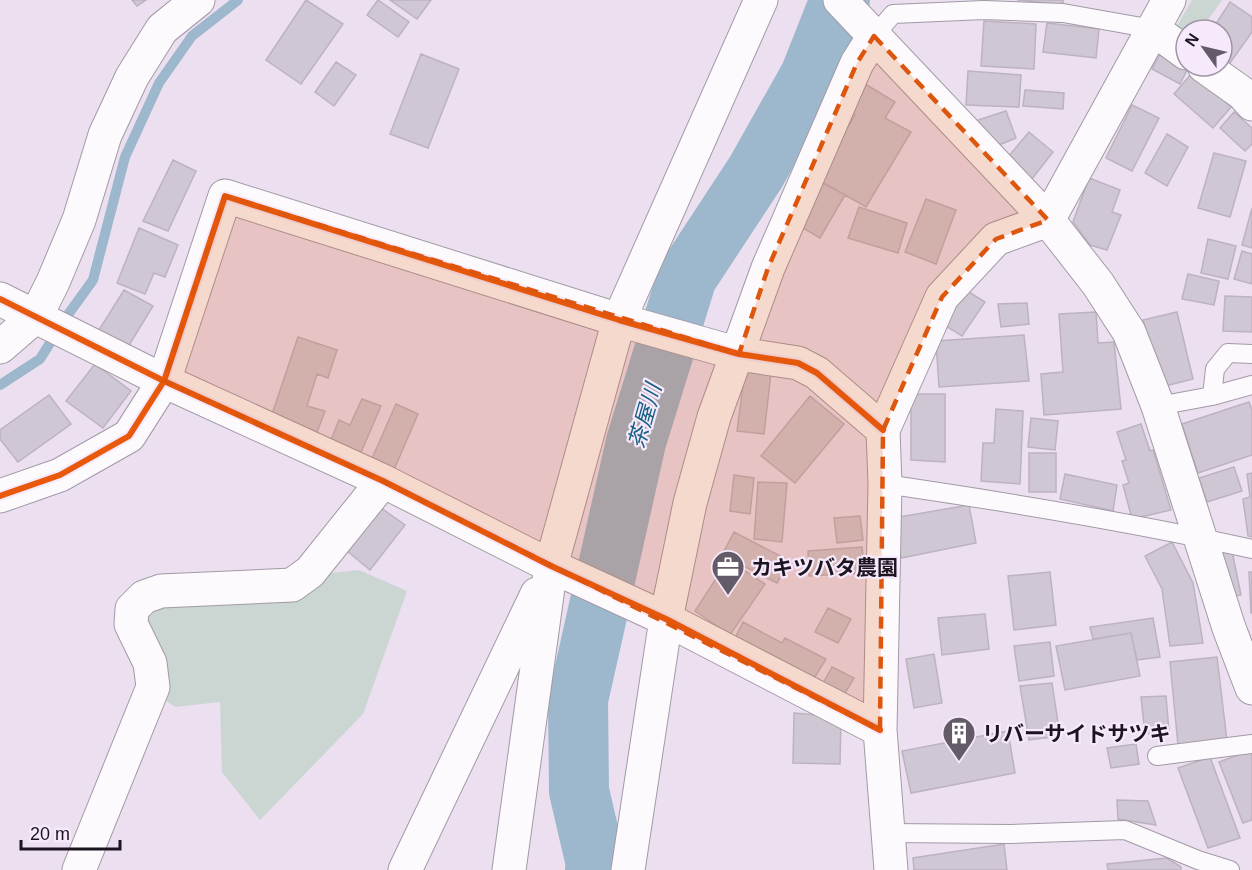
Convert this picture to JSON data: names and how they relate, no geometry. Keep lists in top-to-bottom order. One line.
{"water":["茶屋川"],"places":{"office":["カキツバタ農園"],"building":["リバーサイドサツキ"]},"scale_bar":"20 m","north":"top left"}
